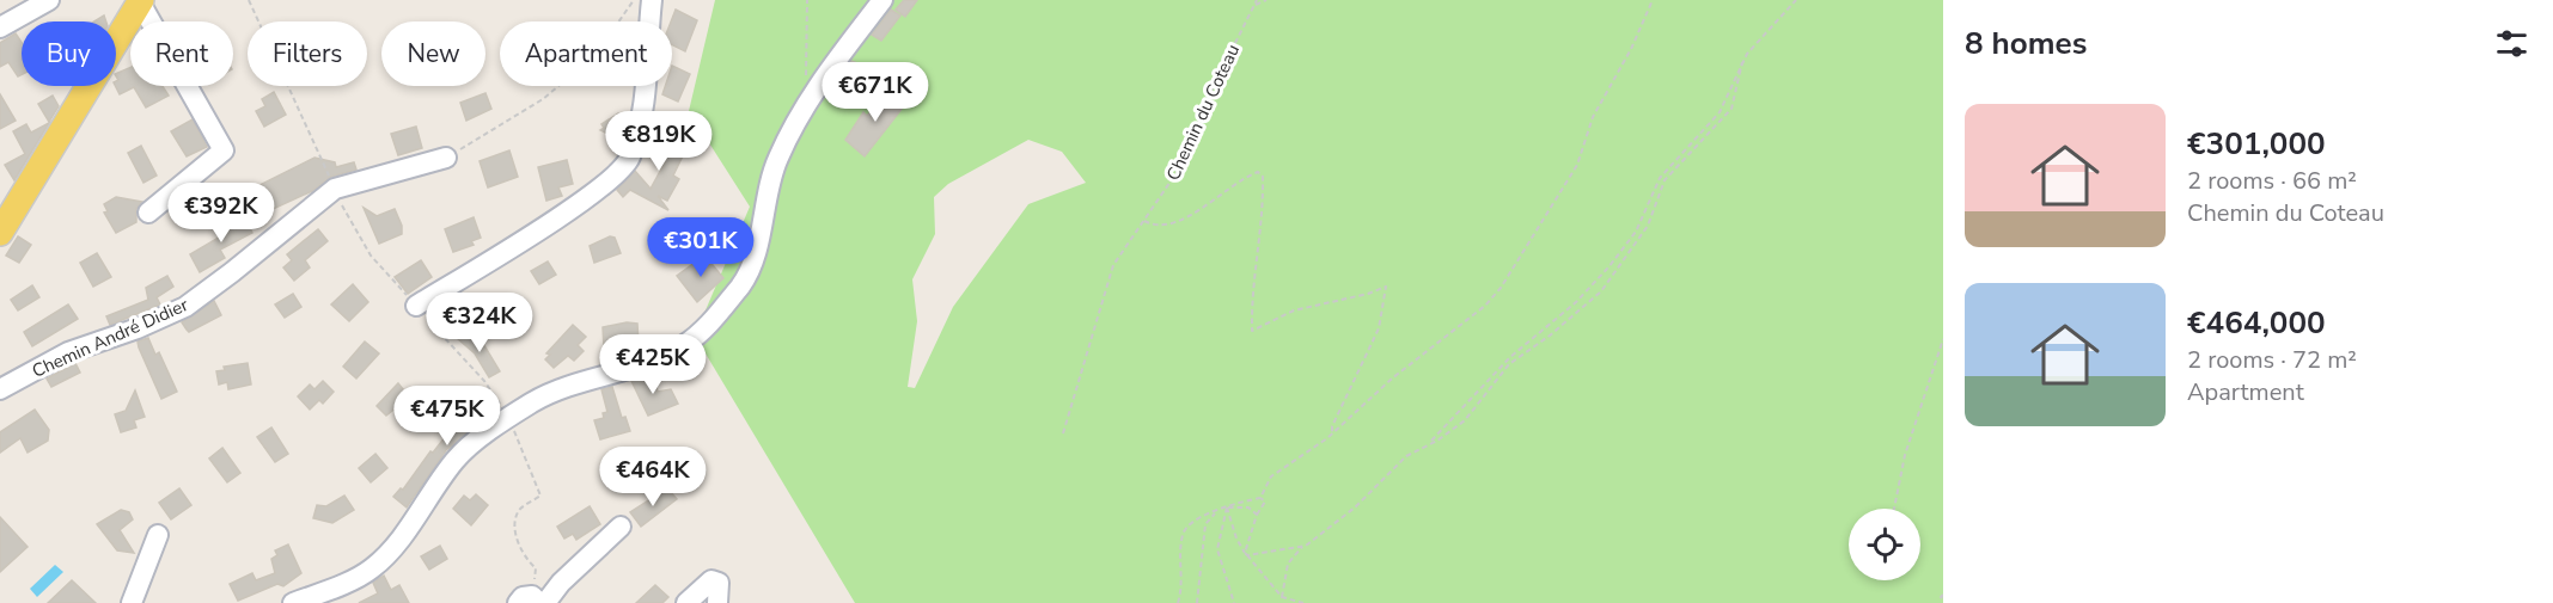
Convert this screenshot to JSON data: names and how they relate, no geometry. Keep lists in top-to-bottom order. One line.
{"streets":{"street":["Chemin André Didier"],"path":["Chemin du Coteau"]},"page":{"heading":"8 homes","chip":["Buy","Rent","Filters","New","Apartment"],"price":["€671K","€819K","€392K","€301K","€324K","€425K","€475K","€464K"],"list":[{"name":"€301,000","note":"2 rooms · 66 m² · Chemin du Coteau"},{"name":"€464,000","note":"2 rooms · 72 m² · Apartment"}]}}
